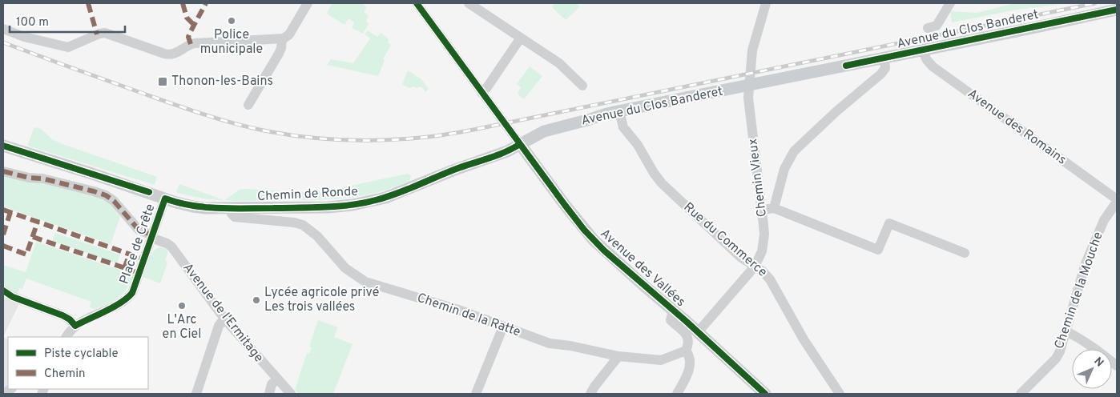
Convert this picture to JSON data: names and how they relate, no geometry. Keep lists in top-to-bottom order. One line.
{"streets":{"main road":["Avenue du Clos Banderet","Chemin de Ronde","Avenue des Vallées"],"street":["Avenue des Romains","Chemin Vieux","Rue du Commerce","Place de Crête","Chemin de la Mouche","Avenue de l'Ermitage","Chemin de la Ratte"]},"crossings":[["Avenue du Clos Banderet","Avenue des Romains"],["Avenue du Clos Banderet","Chemin Vieux"],["Avenue du Clos Banderet","Chemin de Ronde"],["Avenue du Clos Banderet","Rue du Commerce"],["Avenue du Clos Banderet","Avenue des Vallées"],["Avenue des Romains","Chemin de la Mouche"],["Chemin Vieux","Rue du Commerce"],["Chemin Vieux","Avenue des Vallées"],["Chemin de Ronde","Place de Crête"],["Chemin de Ronde","Avenue des Vallées"],["Chemin de Ronde","Chemin de la Ratte"],["Place de Crête","Avenue de l'Ermitage"]],"places":{"other":["Police municipale","Lycée agricole privé Les trois vallées","L'Arc en Ciel"],"transit":["Thonon-les-Bains"]},"legend":["Piste cyclable","Chemin"],"scale_bar":"100 m","north":"top right"}
